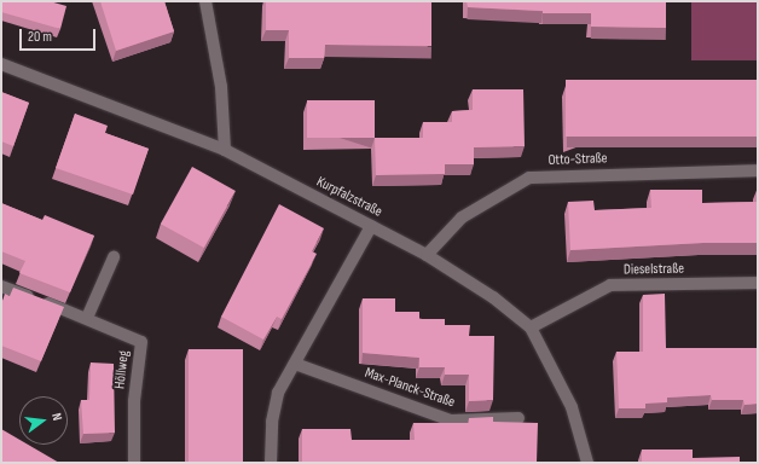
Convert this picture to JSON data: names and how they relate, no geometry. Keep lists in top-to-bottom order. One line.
{"streets":{"street":["Otto-Straße","Kurpfalzstraße","Dieselstraße","Höllweg","Max-Planck-Straße"]},"crossings":[["Otto-Straße","Kurpfalzstraße"],["Kurpfalzstraße","Dieselstraße"]],"scale_bar":"20 m","north":"right"}
